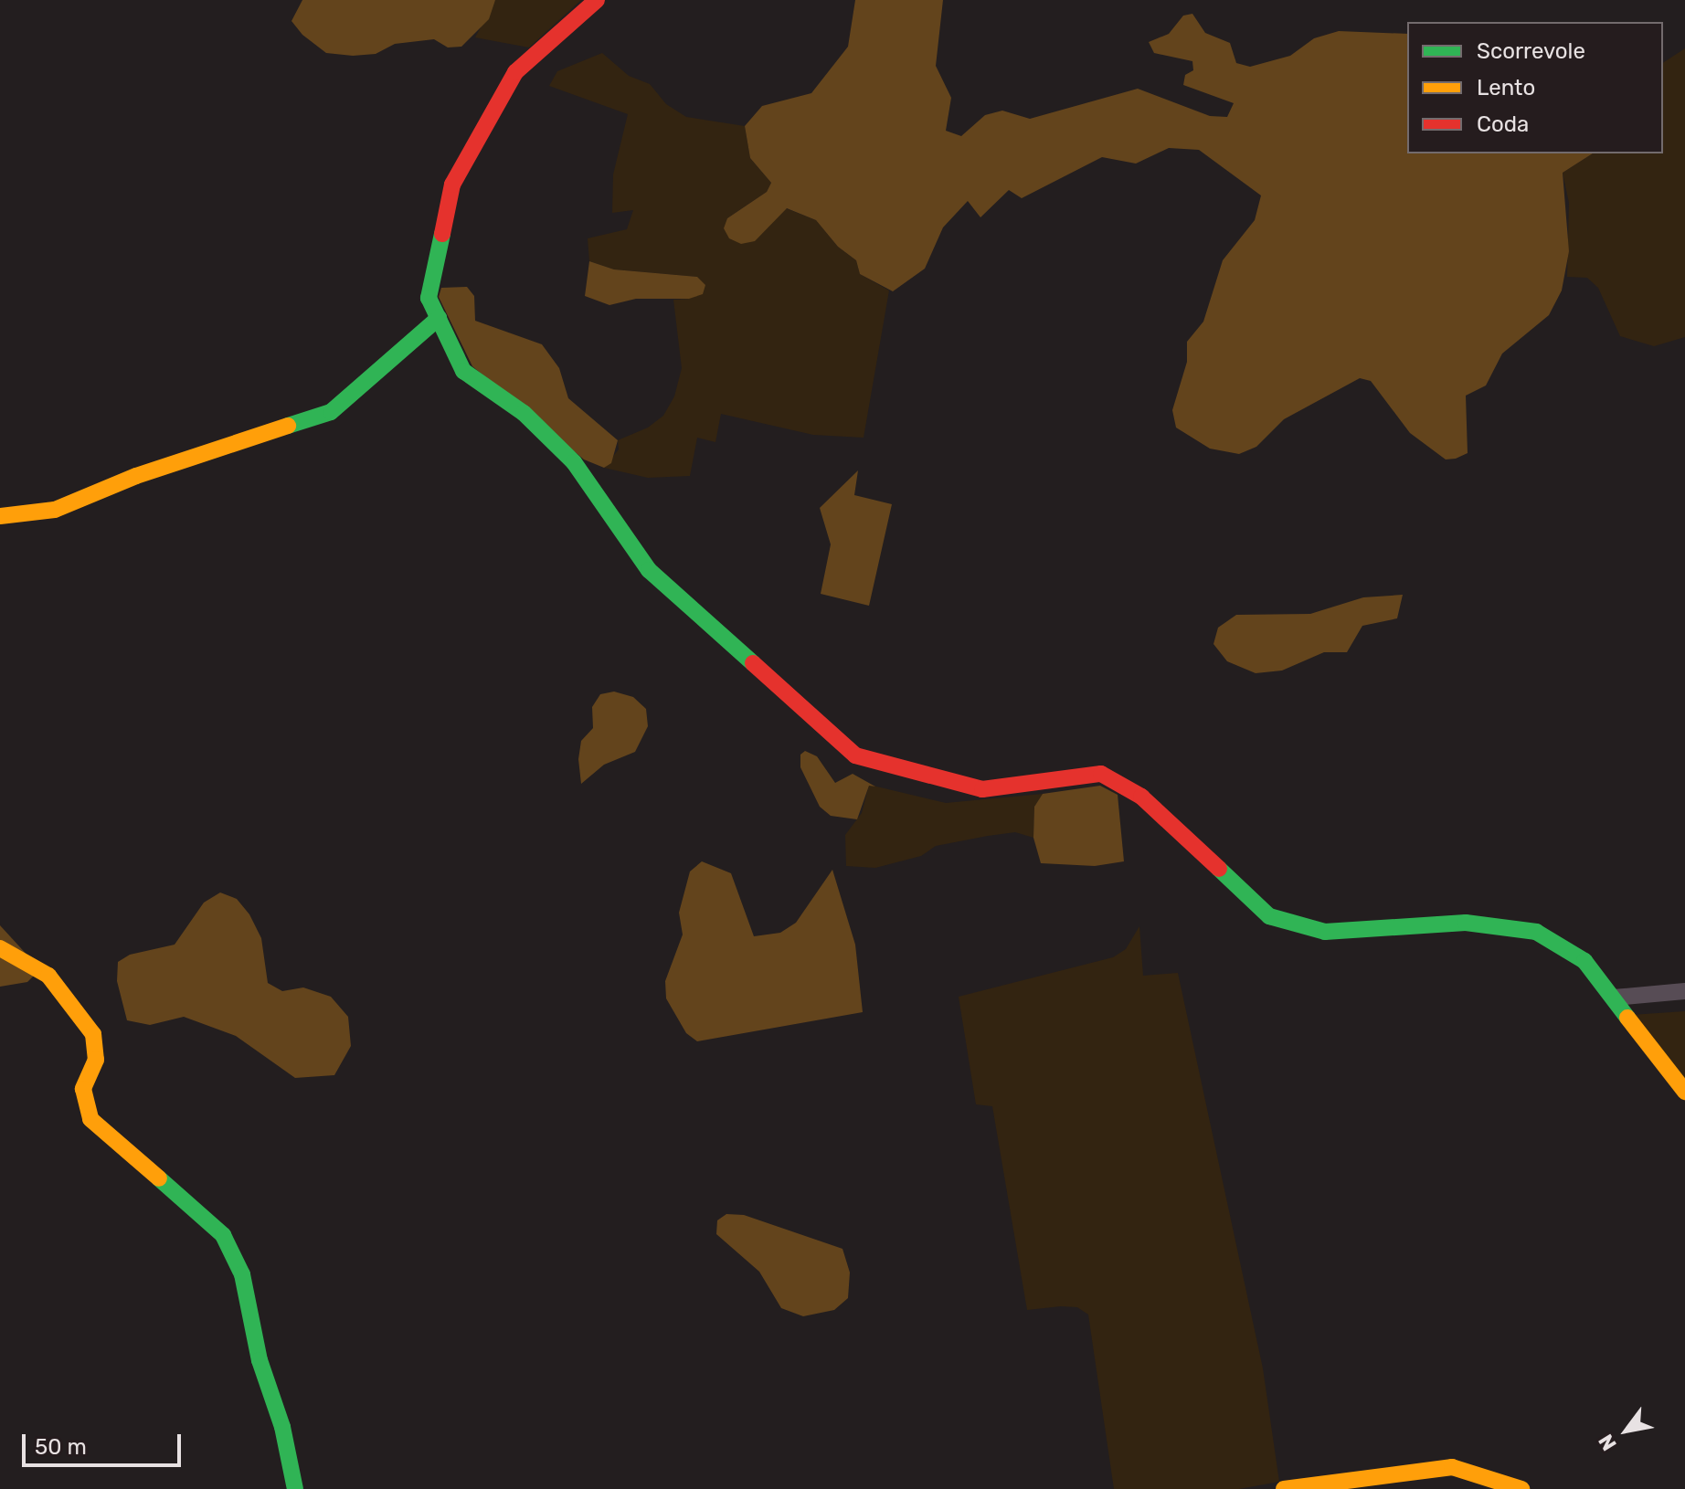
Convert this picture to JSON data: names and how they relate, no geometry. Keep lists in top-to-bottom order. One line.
{"legend":["Scorrevole","Lento","Coda"],"scale_bar":"50 m","north":"bottom left"}
